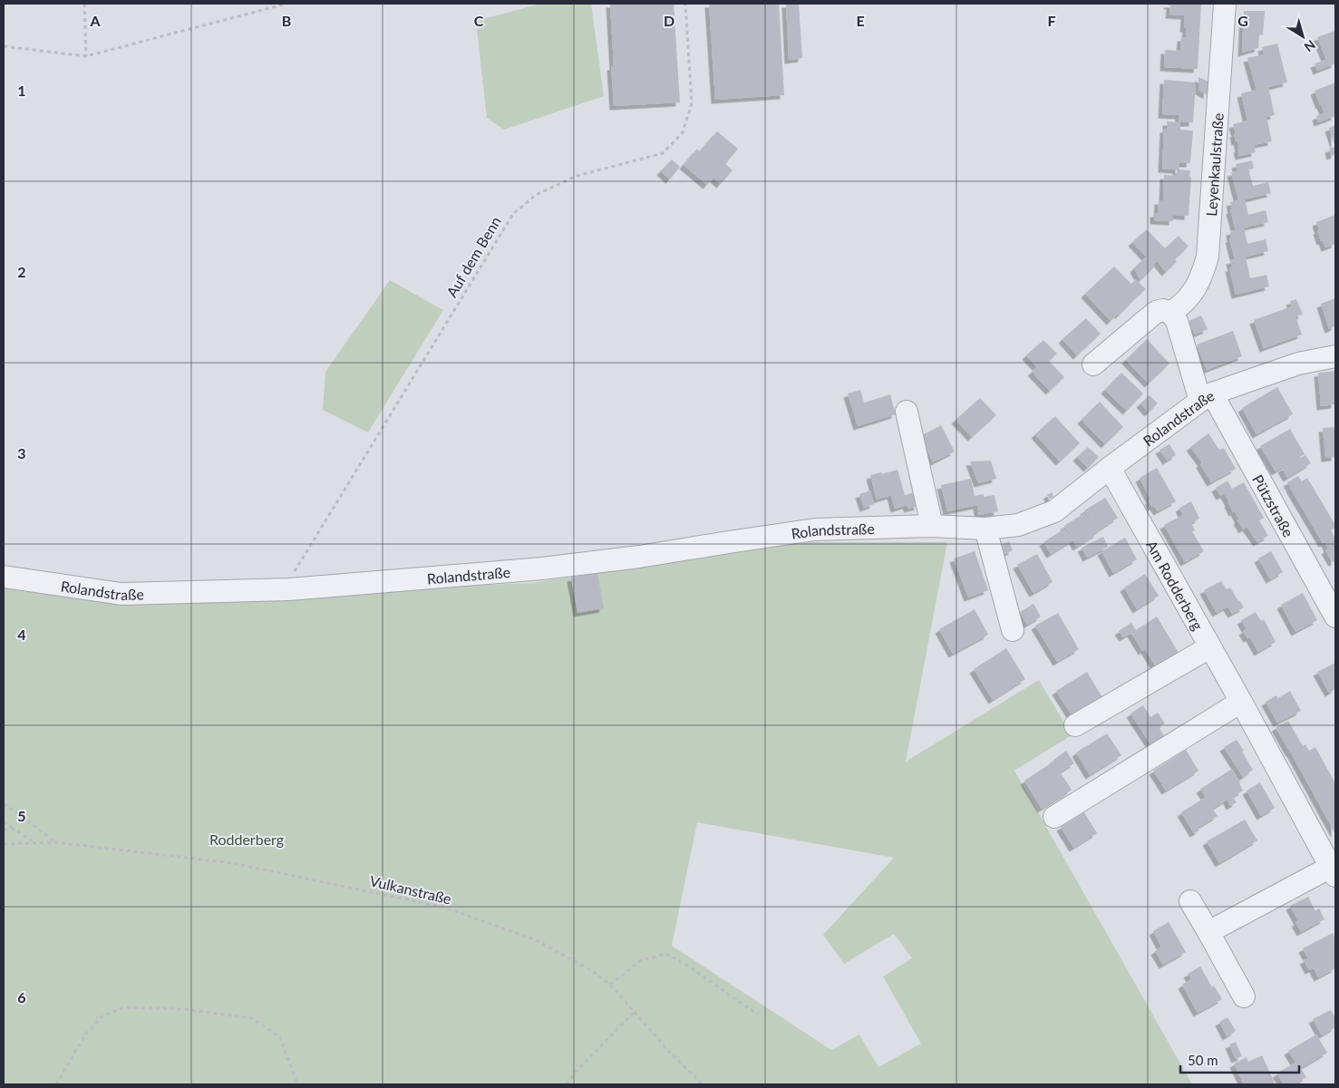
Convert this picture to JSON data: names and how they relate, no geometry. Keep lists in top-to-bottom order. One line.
{"streets":{"street":["Leyenkaulstraße","Rolandstraße","Pützstraße","Am Rodderberg"],"path":["Auf dem Benn","Vulkanstraße"]},"crossings":[["Auf dem Benn","Rolandstraße"],["Rolandstraße","Pützstraße"],["Rolandstraße","Am Rodderberg"]],"parks":["Rodderberg"],"scale_bar":"50 m","north":"bottom right","grid":{"columns":["A","B","C","D","E","F","G"],"rows":["1","2","3","4","5","6"]}}
